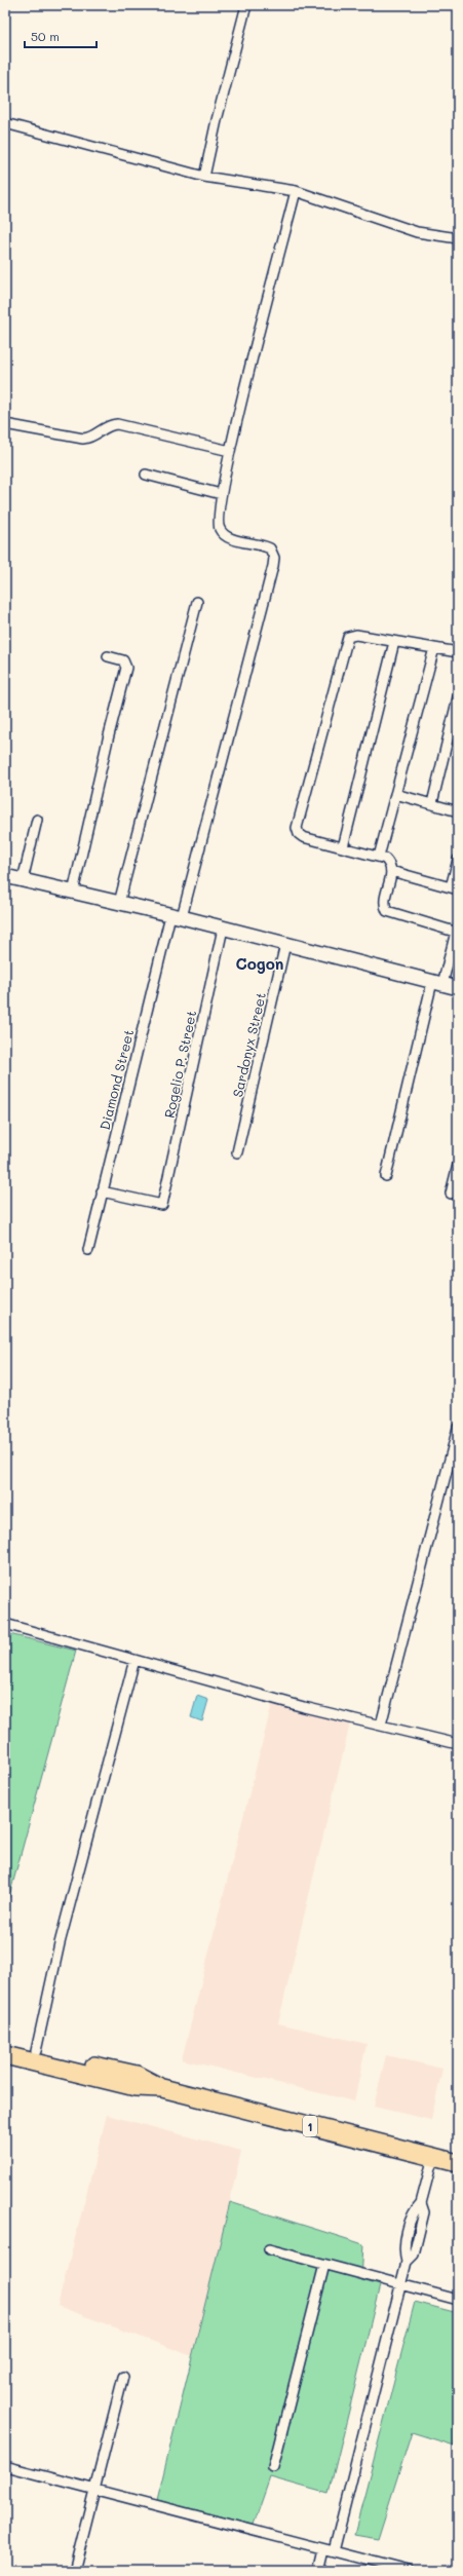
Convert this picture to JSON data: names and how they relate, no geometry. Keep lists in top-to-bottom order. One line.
{"streets":{"highway":["1"],"street":["Sardonyx Street","Rogelio P. Street","Diamond Street"]},"crossings":[["Rogelio P. Street","Diamond Street"]],"districts":["Cogon"],"scale_bar":"50 m"}
